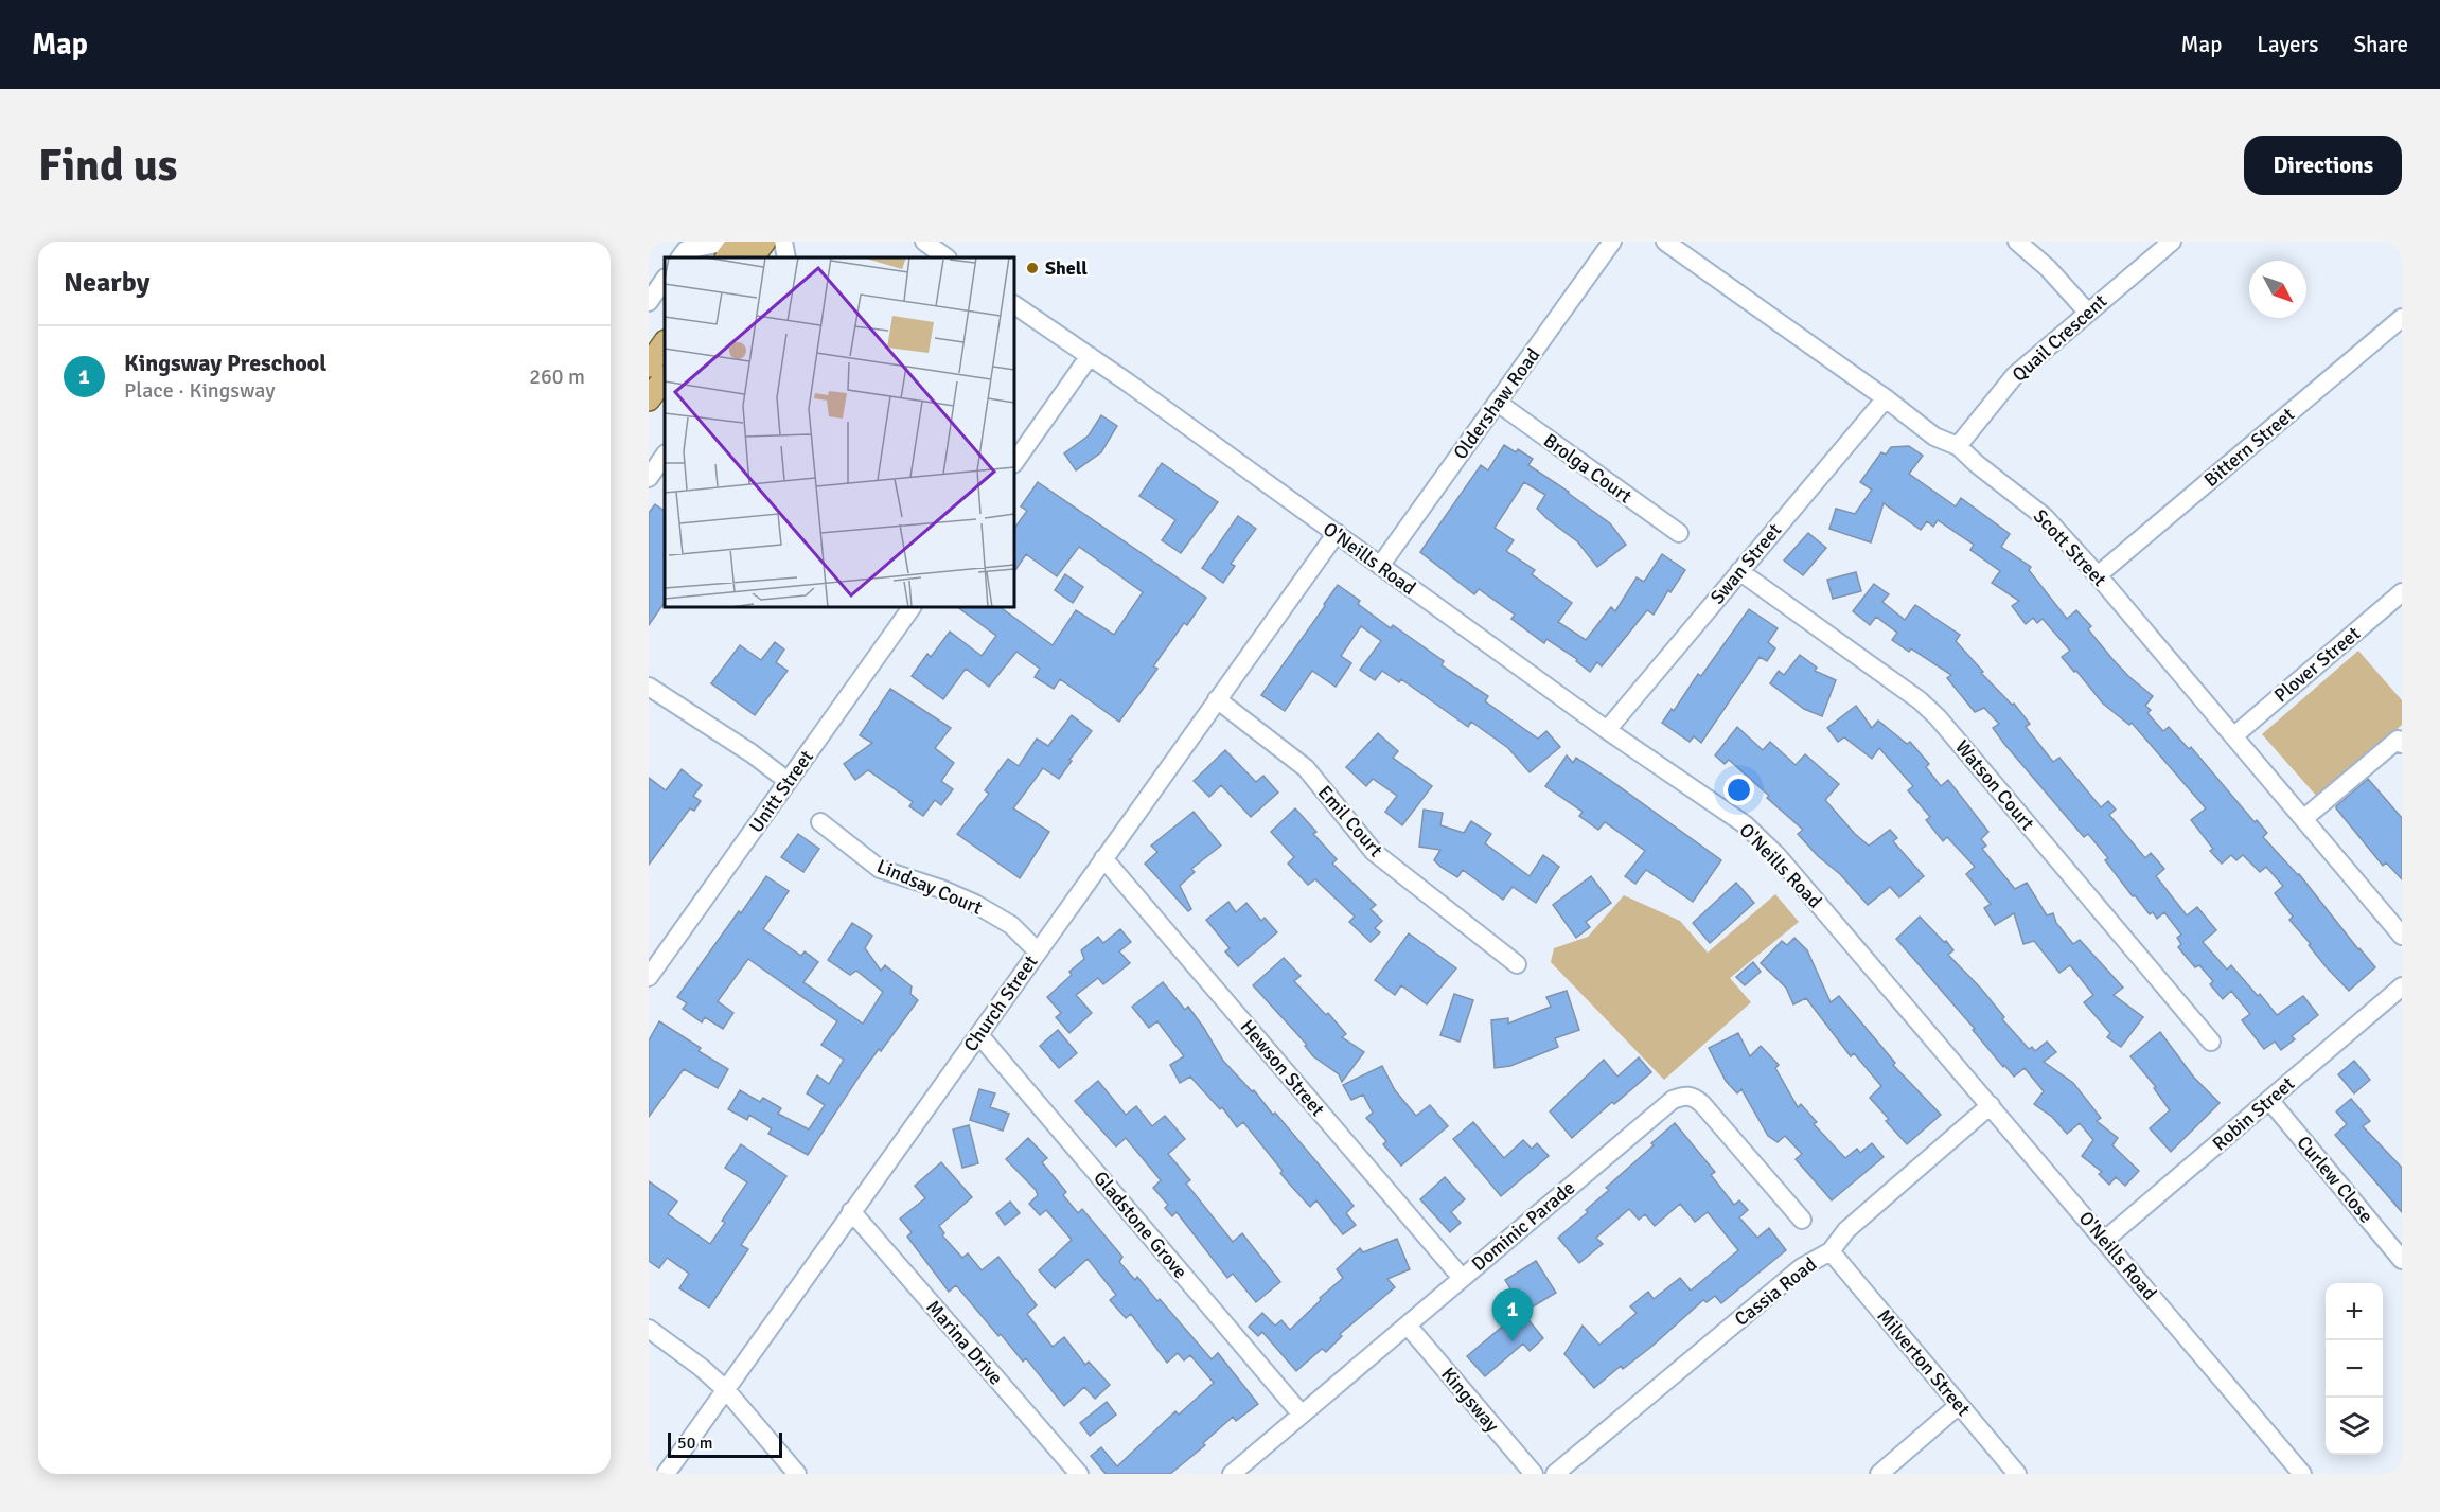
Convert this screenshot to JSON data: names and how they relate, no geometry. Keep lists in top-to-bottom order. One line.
{"streets":{"street":["Quail Crescent","Oldershaw Road","Bittern Street","Brolga Court","Scott Street","O'Neills Road","Swan Street","Plover Street","Watson Court","Unitt Street","Emil Court","Lindsay Court","Church Street","Hewson Street","Robin Street","Curlew Close","Gladstone Grove","Dominic Parade","Cassia Road","Marina Drive","Milverton Street","Kingsway"]},"crossings":[["Quail Crescent","Scott Street"],["Oldershaw Road","Brolga Court"],["Oldershaw Road","O'Neills Road"],["Bittern Street","Scott Street"],["Scott Street","Swan Street"],["Scott Street","Plover Street"],["O'Neills Road","Swan Street"],["O'Neills Road","Church Street"],["O'Neills Road","Robin Street"],["O'Neills Road","Cassia Road"],["Swan Street","Watson Court"],["Emil Court","Church Street"],["Lindsay Court","Church Street"],["Church Street","Hewson Street"],["Church Street","Gladstone Grove"],["Church Street","Marina Drive"],["Hewson Street","Dominic Parade"],["Robin Street","Curlew Close"],["Gladstone Grove","Dominic Parade"],["Dominic Parade","Kingsway"],["Cassia Road","Milverton Street"]],"places":["Shell"],"scale_bar":"50 m","north":"bottom right","page":{"header":"Map","nav":["Map","Layers","Share"],"buttons":"Directions","title":"Find us","heading":"Nearby","list":[{"mark":"1","name":"Kingsway Preschool","note":"Place · Kingsway","value":"260 m"}],"map_buttons":["+","−"],"pins":"1","scale":"50 m"}}
